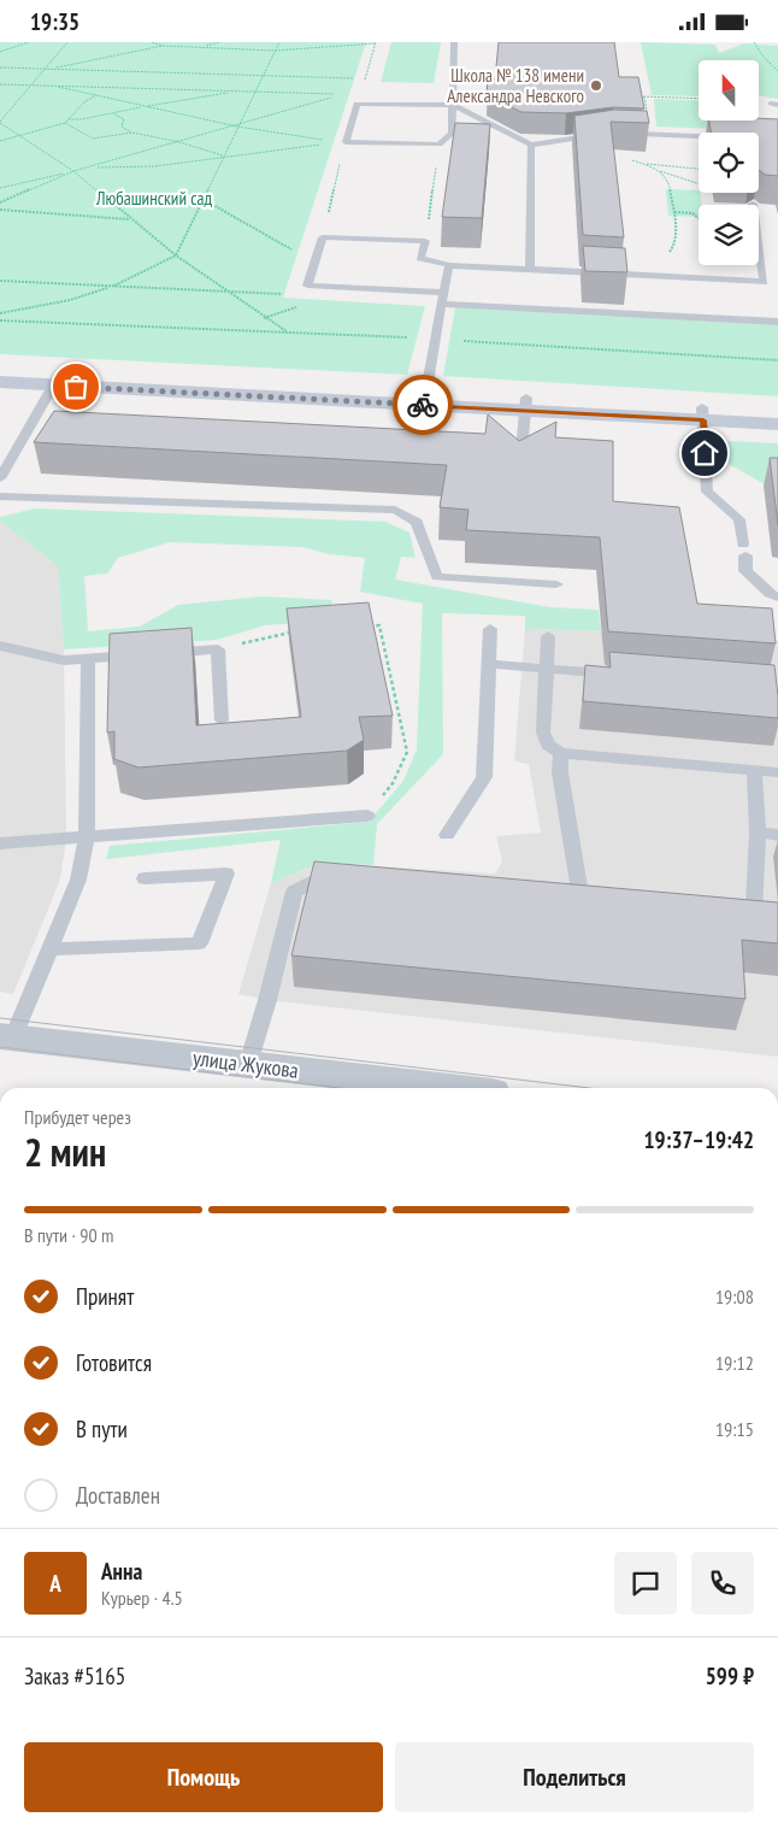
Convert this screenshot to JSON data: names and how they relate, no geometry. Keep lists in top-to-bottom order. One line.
{"streets":{"street":["улица Жукова"]},"parks":["Любашинский сад"],"places":["Школа № 138 имени Александра Невского"],"north":"top","page":{"status":"19:35","heading":["2 мин","Прибудет через","19:37–19:42"],"panel":["Анна","Курьер · 4.5","Заказ #5165","599 ₽"],"bar":"В пути · 90 m","list":[["Принят","19:08"],["Готовится","19:12"],["В пути","19:15"],"Доставлен"],"round":"А","buttons":["Помощь","Поделиться"]}}
